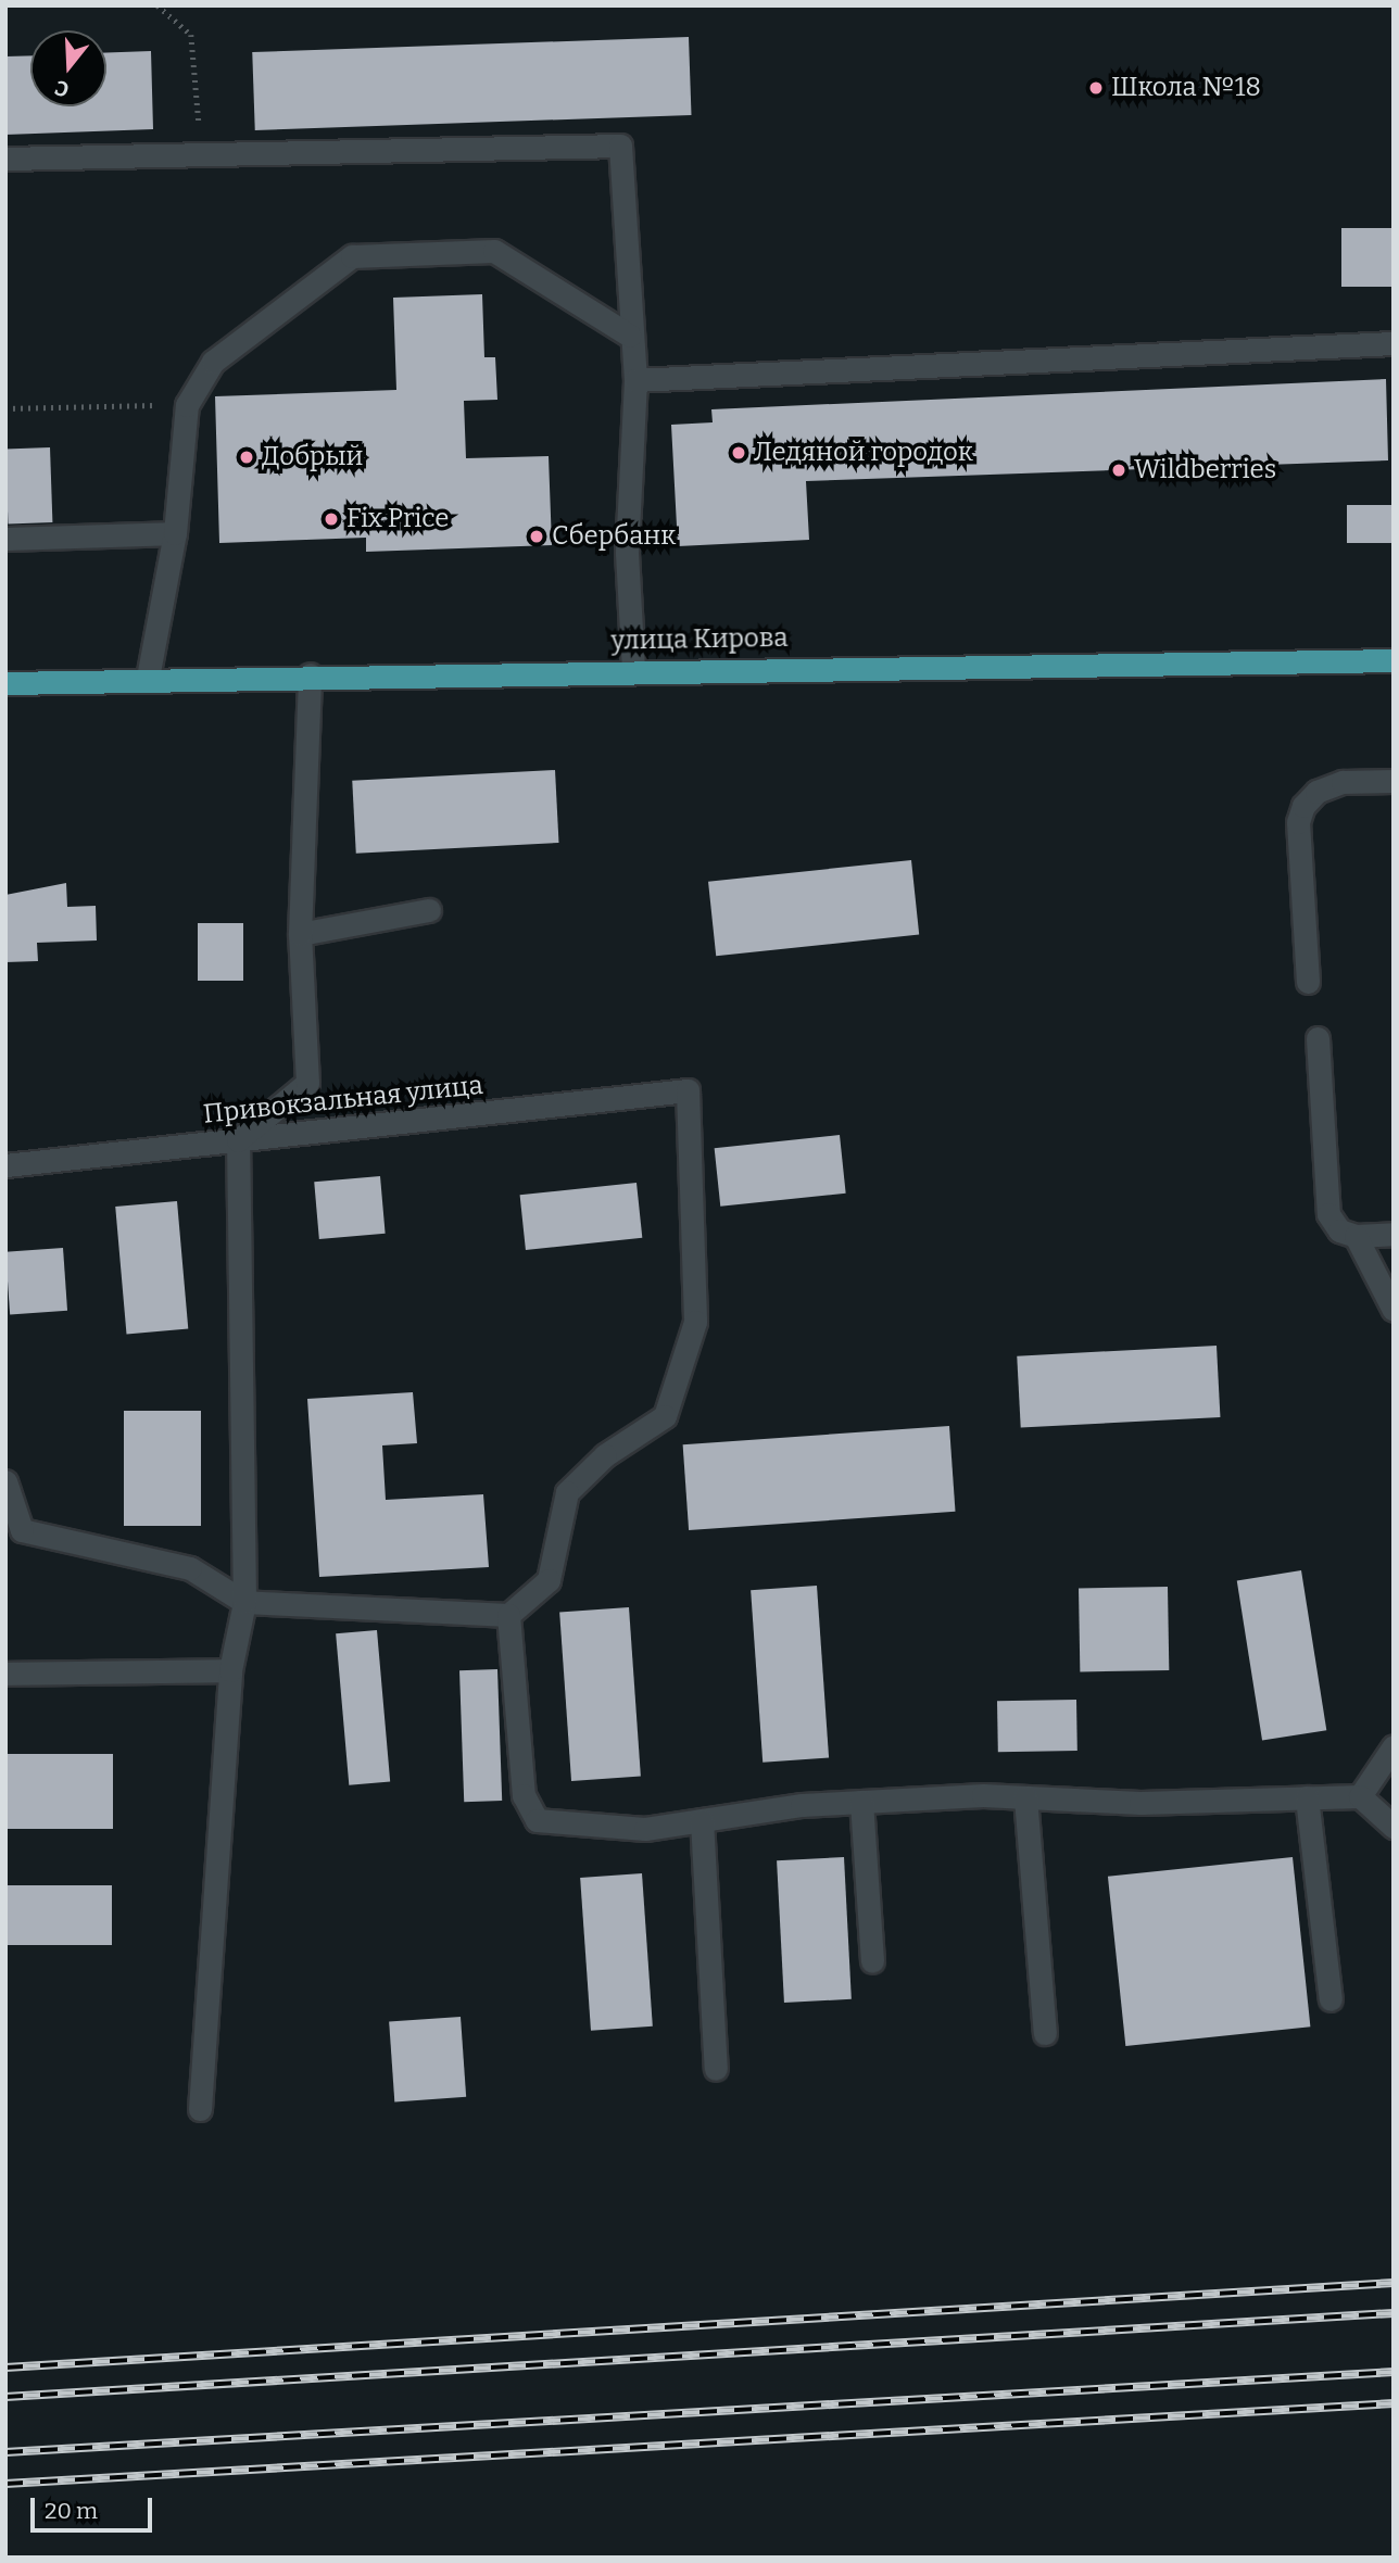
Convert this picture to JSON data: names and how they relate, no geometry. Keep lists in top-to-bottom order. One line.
{"streets":{"main road":["улица Кирова"],"street":["Привокзальная улица"]},"places":["Школа №18","Ледяной городок","Добрый","Wildberries","Fix Price","Сбербанк"],"scale_bar":"20 m","north":"bottom"}
